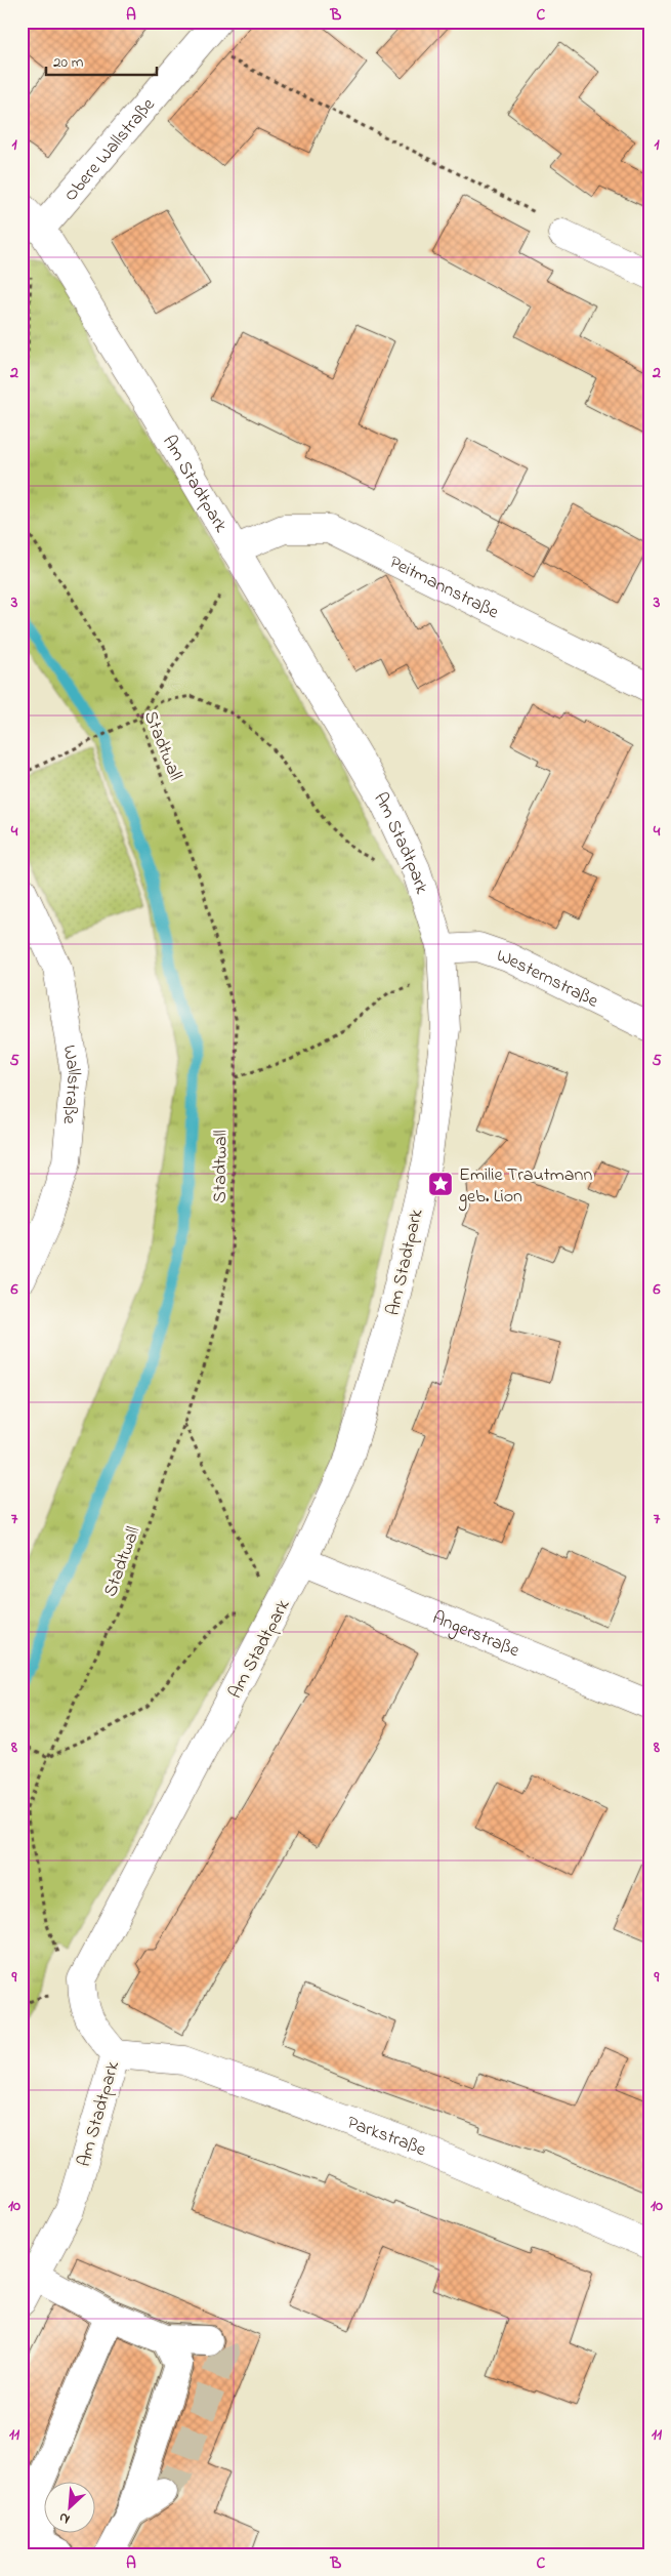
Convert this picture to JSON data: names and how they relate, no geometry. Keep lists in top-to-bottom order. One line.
{"streets":{"street":["Obere Wallstraße","Am Stadtpark","Peitmannstraße","Westernstraße","Wallstraße","Angerstraße","Parkstraße"],"path":["Stadtwall"]},"crossings":[["Obere Wallstraße","Am Stadtpark"],["Am Stadtpark","Peitmannstraße"],["Am Stadtpark","Westernstraße"],["Am Stadtpark","Angerstraße"],["Am Stadtpark","Parkstraße"]],"places":{"place":["Emilie Trautmann geb. Lion"]},"scale_bar":"20 m","north":"bottom left","grid":{"columns":["A","B","C"],"rows":["1","2","3","4","5","6","7","8","9","10","11"]}}
